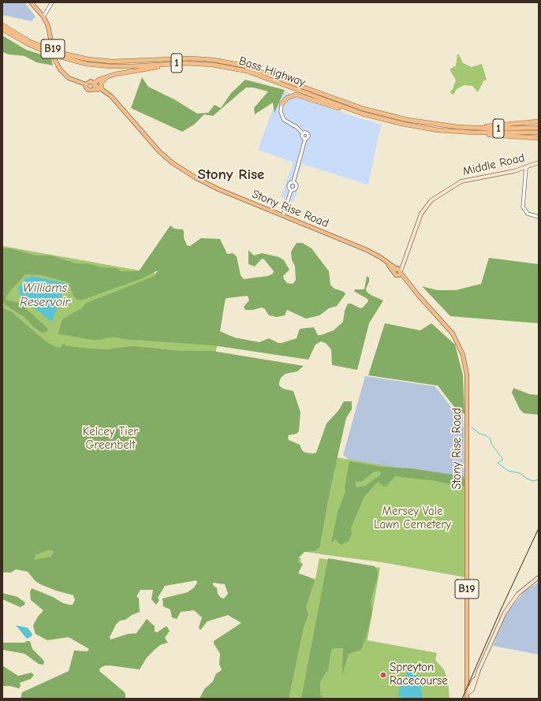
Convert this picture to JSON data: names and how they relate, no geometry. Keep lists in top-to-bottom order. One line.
{"streets":{"highway":["1","Bass Highway"],"main road":["B19","Middle Road","Stony Rise Road"]},"crossings":[["B19","Stony Rise Road"],["Middle Road","Stony Rise Road"]],"districts":["Stony Rise"],"water":["Williams Reservoir"],"parks":["Kelcey Tier Greenbelt","Mersey Vale Lawn Cemetery"],"places":["Spreyton Racecourse"]}
